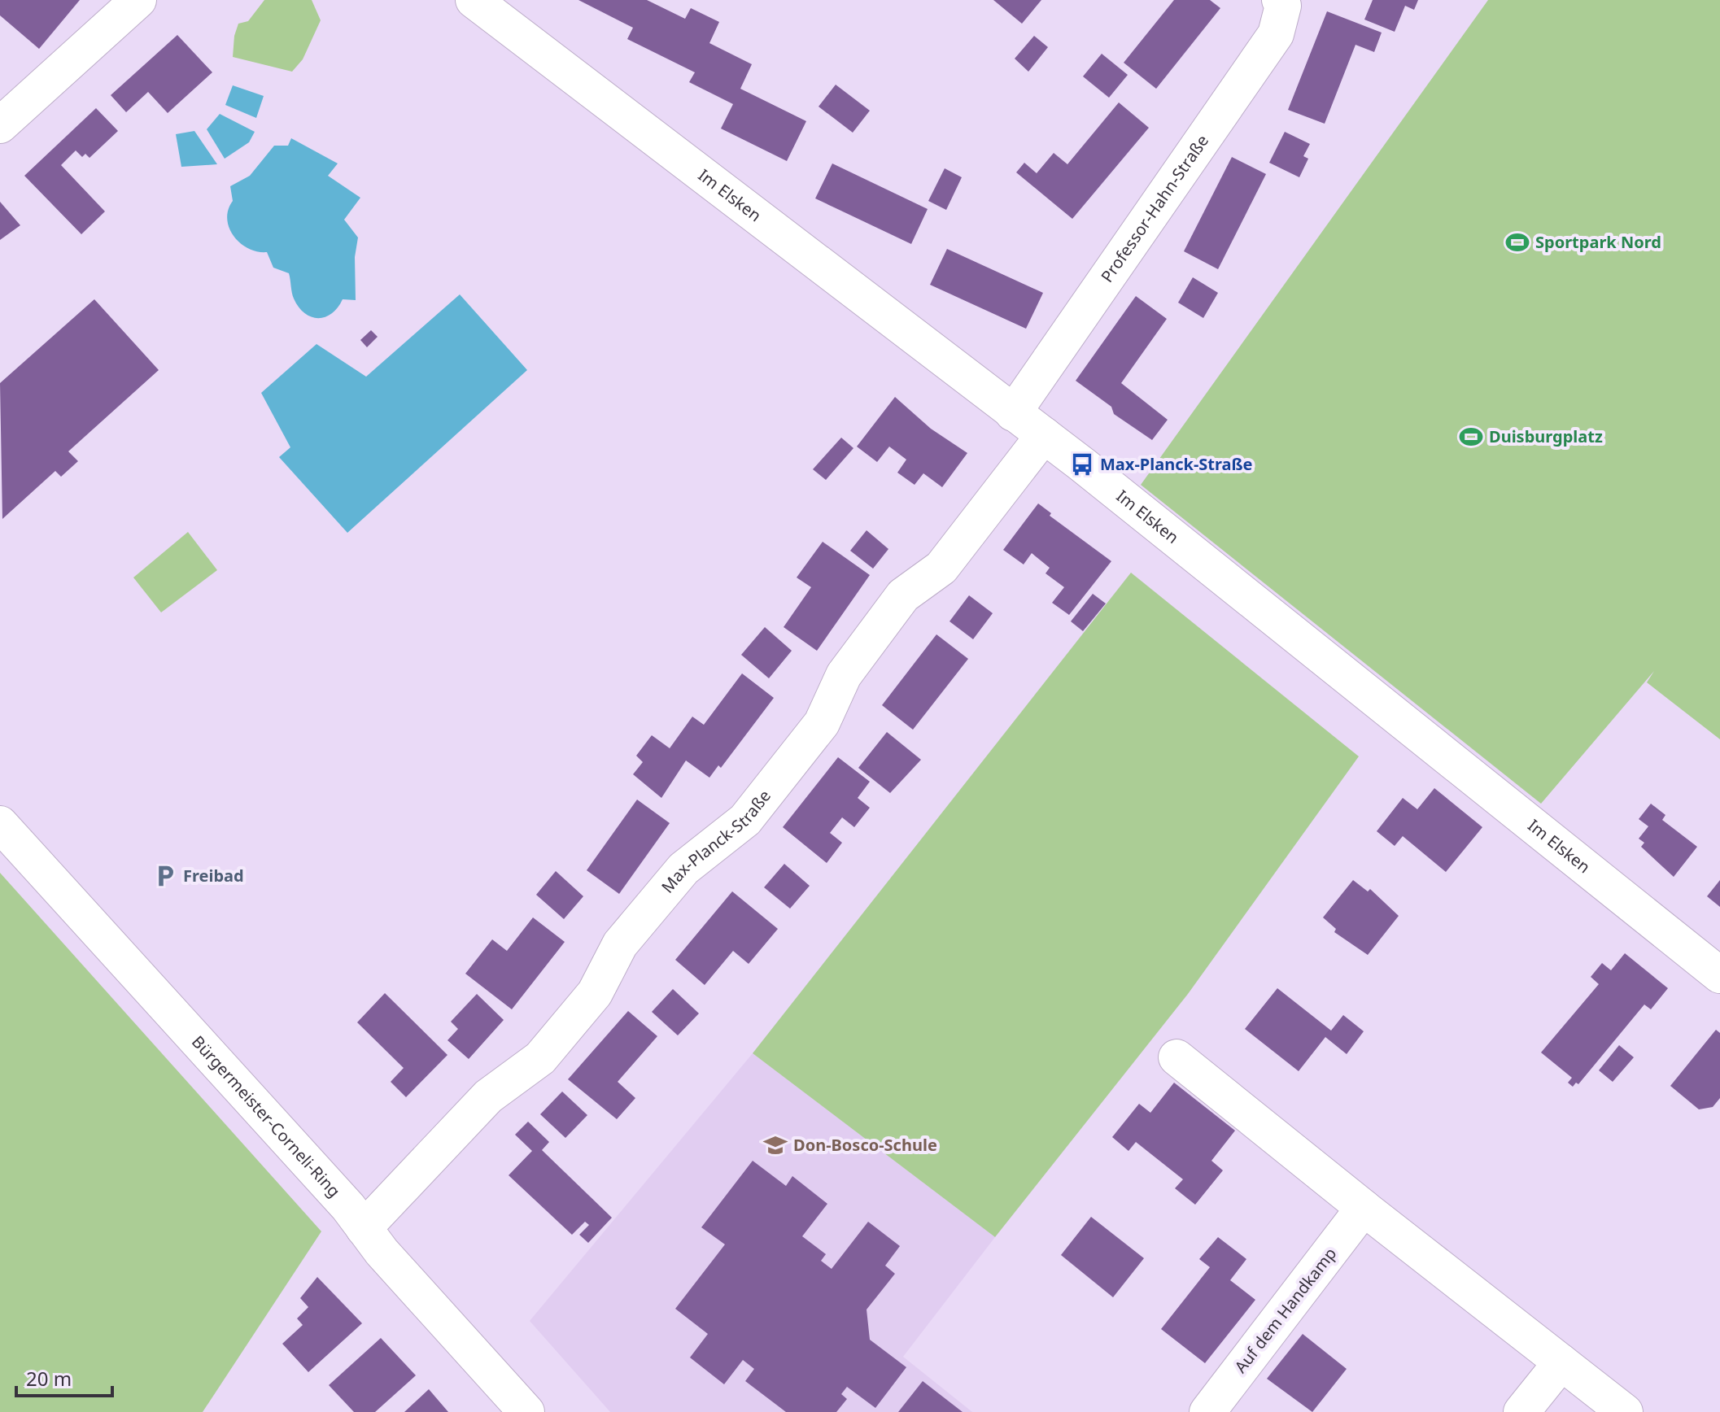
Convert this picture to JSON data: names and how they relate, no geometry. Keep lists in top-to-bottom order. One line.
{"streets":{"street":["Im Elsken","Professor-Hahn-Straße","Max-Planck-Straße","Bürgermeister-Corneli-Ring","Auf dem Handkamp"]},"crossings":[["Im Elsken","Professor-Hahn-Straße"],["Im Elsken","Max-Planck-Straße"],["Max-Planck-Straße","Bürgermeister-Corneli-Ring"]],"places":{"sports":["Sportpark Nord","Duisburgplatz"],"bus stop":["Max-Planck-Straße"],"parking":["Freibad"],"school or university":["Don-Bosco-Schule"]},"scale_bar":"20 m"}
